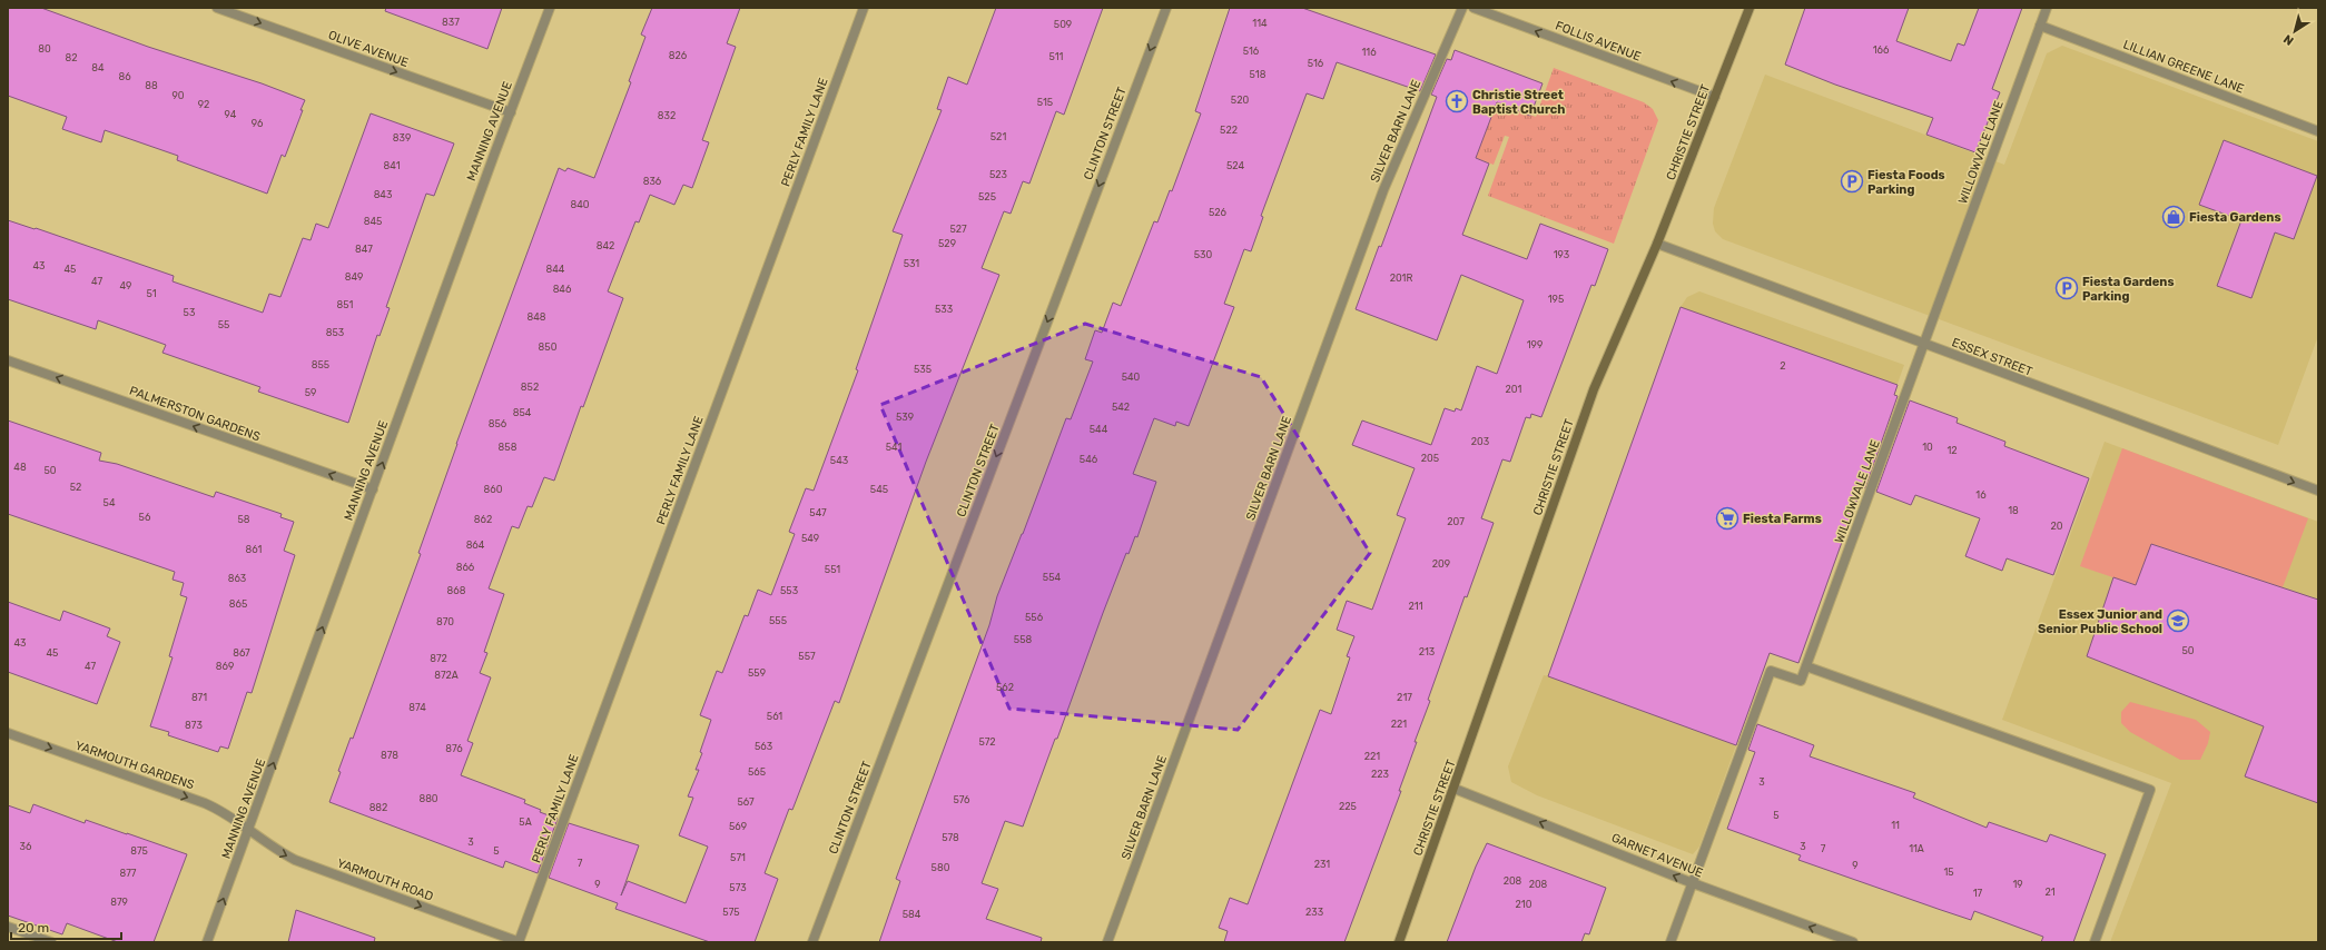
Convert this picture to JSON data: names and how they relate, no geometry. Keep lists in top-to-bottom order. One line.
{"streets":{"street":["FOLLIS AVENUE","OLIVE AVENUE","LILLIAN GREENE LANE","MANNING AVENUE","SILVER BARN LANE","PERLY FAMILY LANE","CHRISTIE STREET","CLINTON STREET","WILLOWVALE LANE","ESSEX STREET","PALMERSTON GARDENS","YARMOUTH GARDENS","GARNET AVENUE","YARMOUTH ROAD"]},"crossings":[["FOLLIS AVENUE","CHRISTIE STREET"],["OLIVE AVENUE","MANNING AVENUE"],["LILLIAN GREENE LANE","WILLOWVALE LANE"],["MANNING AVENUE","PALMERSTON GARDENS"],["MANNING AVENUE","YARMOUTH GARDENS"],["MANNING AVENUE","YARMOUTH ROAD"],["PERLY FAMILY LANE","YARMOUTH ROAD"],["CHRISTIE STREET","ESSEX STREET"],["CHRISTIE STREET","GARNET AVENUE"],["WILLOWVALE LANE","ESSEX STREET"],["WILLOWVALE LANE","GARNET AVENUE"],["YARMOUTH GARDENS","YARMOUTH ROAD"]],"one_way":["FOLLIS AVENUE","OLIVE AVENUE","MANNING AVENUE","CLINTON STREET","ESSEX STREET","PALMERSTON GARDENS","YARMOUTH GARDENS","GARNET AVENUE","YARMOUTH ROAD"],"places":{"church":["Christie Street Baptist Church"],"parking":["Fiesta Foods Parking","Fiesta Gardens Parking"],"shop":["Fiesta Gardens"],"supermarket":["Fiesta Farms"],"school or university":["Essex Junior and Senior Public School"]},"house_numbers":["837","114","509","80","166","516","116","826","511","82","516","84","518","86","88","90","520","515","92","94","832","96","522","521","839","841","524","523","836","843","525","840","526","845","527","529","842","847","530","193","531","43","45","844","849","201R","47","49","846","51","195","851","533","53","848","55","853","199","850","855","2","535","540","852","201","59","542","854","539","856","544","203","858","541","10","12","205","546","543","48","50","52","860","545","16","54","18","547","56","58","862","207","20","549","864","861","209","866","551","554","863","868","553","865","211","556","555","870","558","43","50","213","45","867","557","872","47","869","559","872A","562","871","217","874","561","221","873","572","563","876","878","221","565","223","3","880","576","567","225","882","5","5A","11","569","578","3","36","3","7","11A","875","5","571","7","231","9","580","15","877","208","9","208","19","573","21","17","879","210","575","233","584"],"scale_bar":"20 m","north":"bottom left"}
